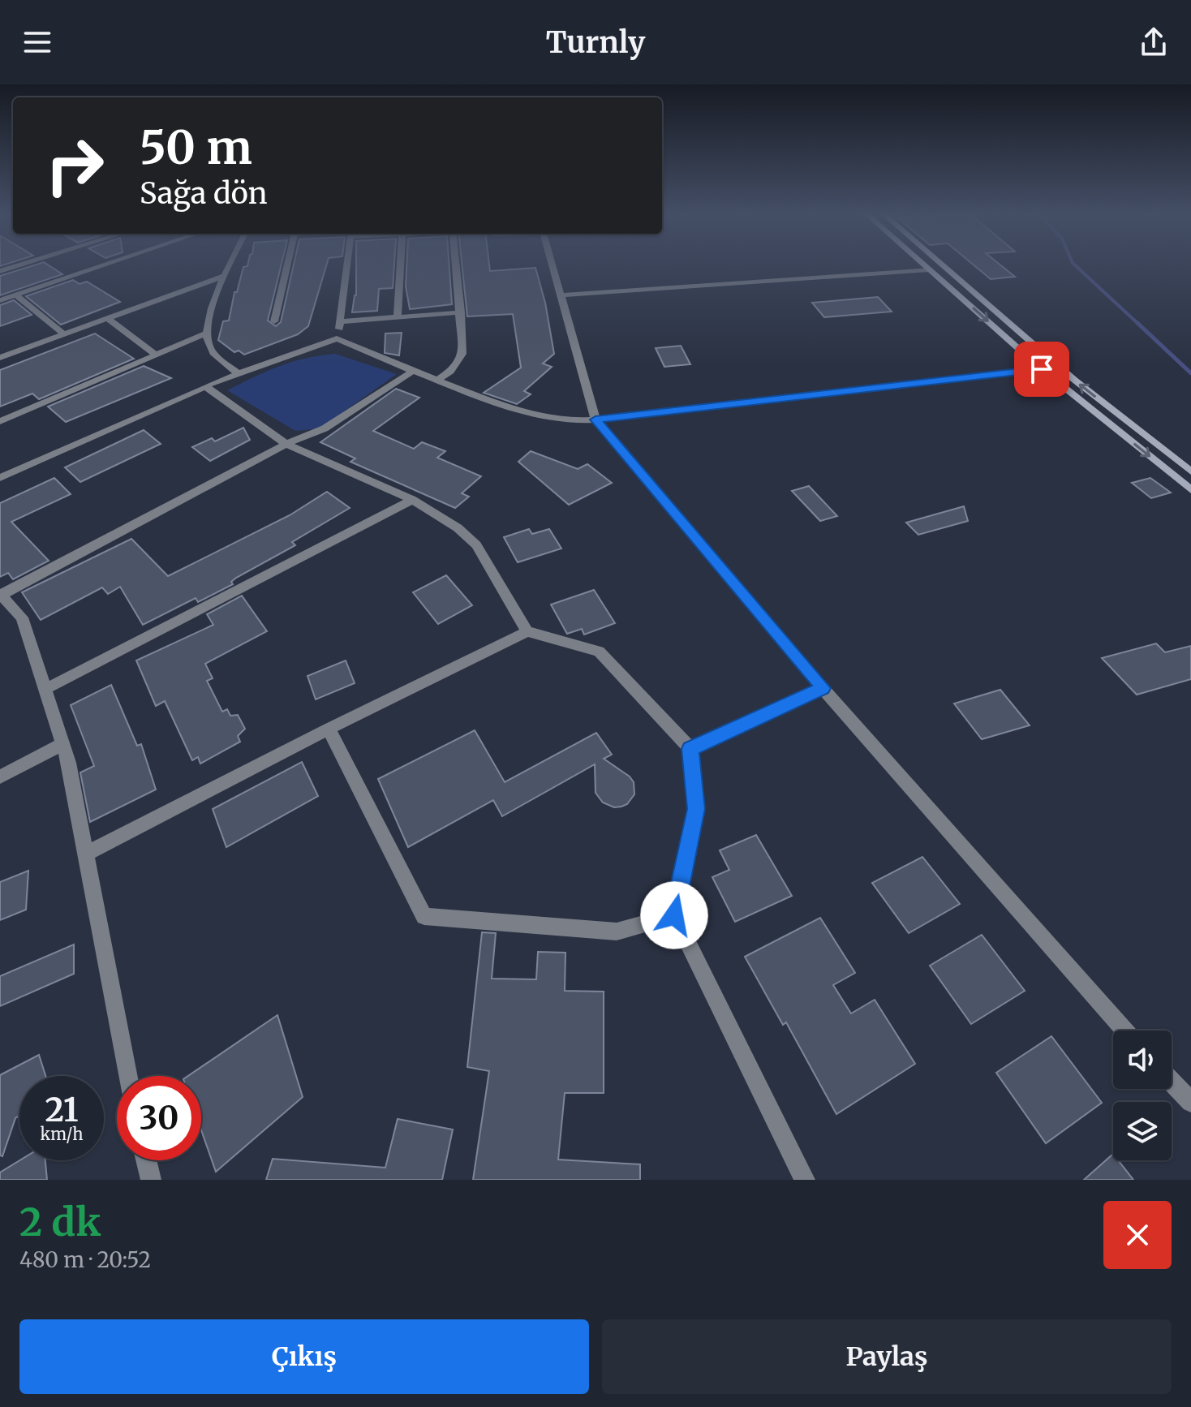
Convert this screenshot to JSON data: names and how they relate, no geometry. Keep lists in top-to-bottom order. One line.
{"page":{"header":"Turnly","turn":["50 m","Sağa dön"],"speed":"21 km/h","limit":"30","heading":["2 dk","480 m · 20:52"],"buttons":["Çıkış","Paylaş"]}}
